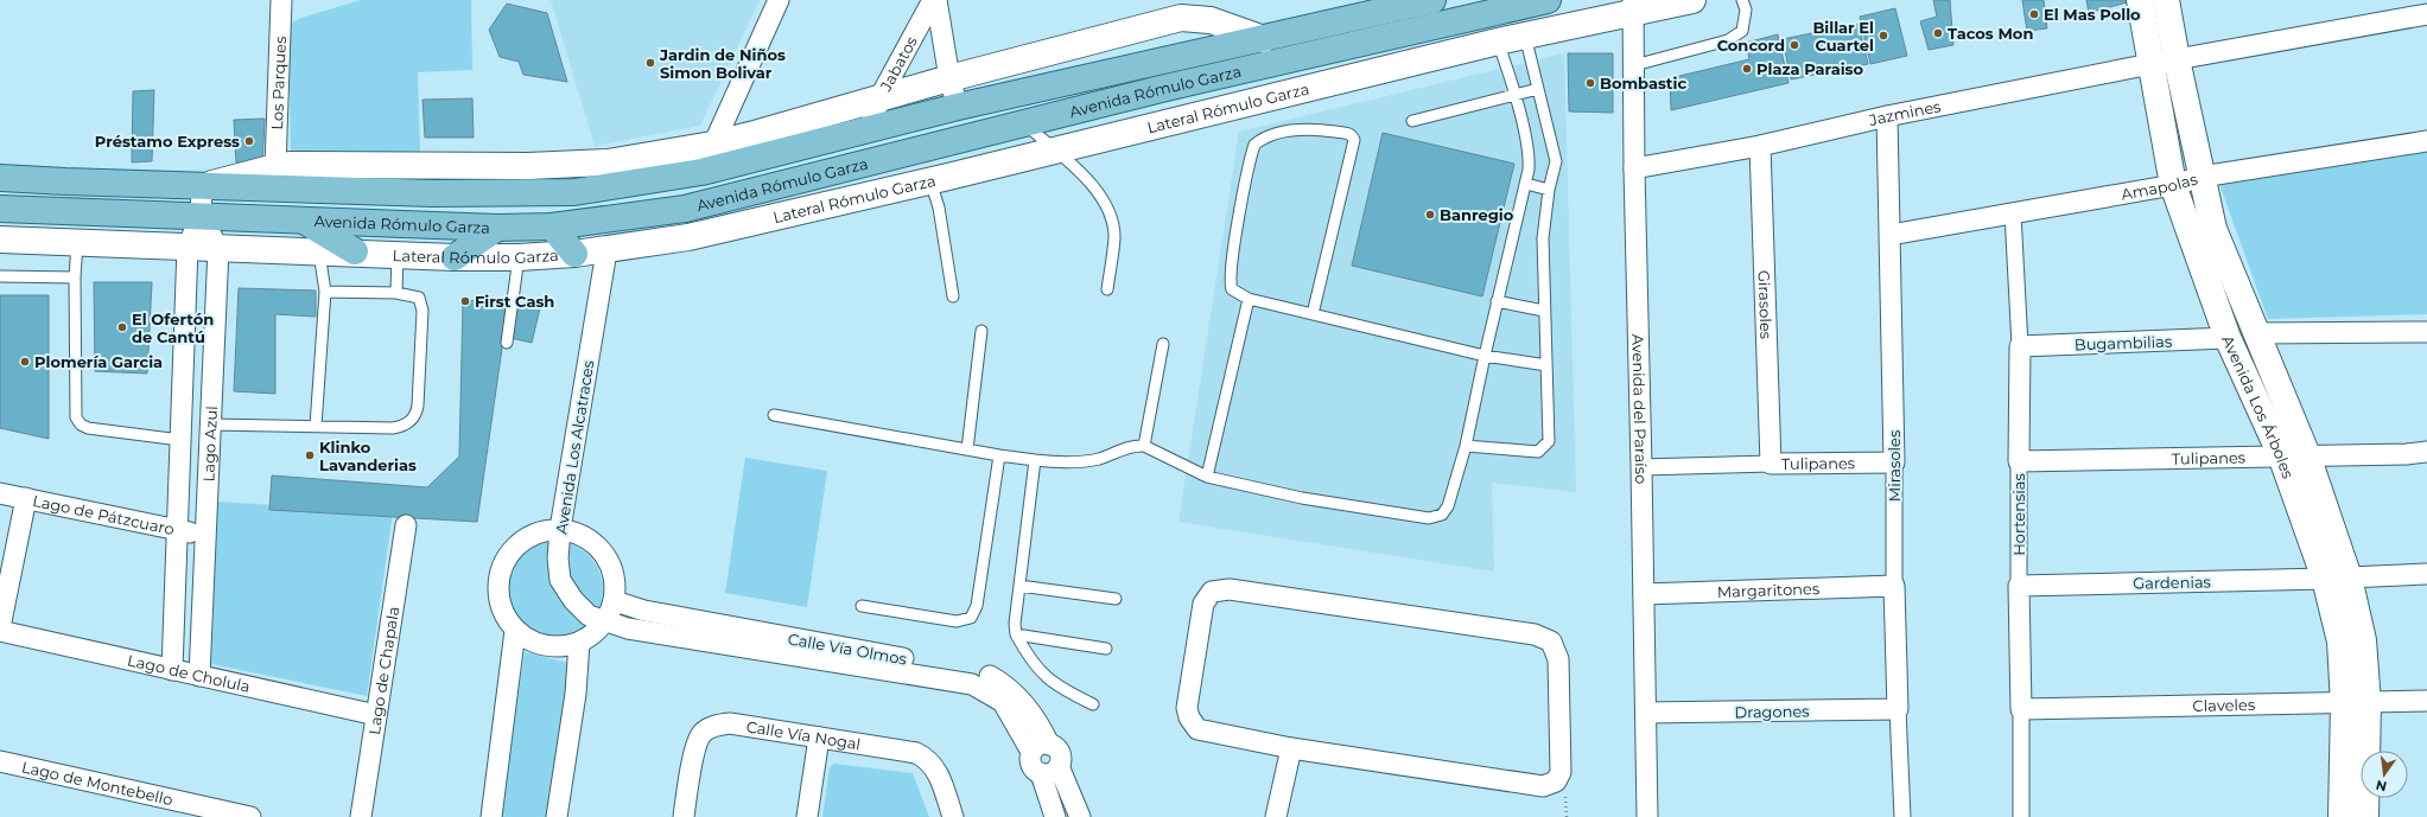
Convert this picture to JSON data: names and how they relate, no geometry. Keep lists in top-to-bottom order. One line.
{"streets":{"main road":["Avenida Rómulo Garza"],"street":["Jabatos","Los Parques","Lateral Rómulo Garza","Jazmines","Amapolas","Girasoles","Bugambilias","Avenida Los Árboles","Avenida del Paraíso","Lago Azul","Avenida Los Alcatraces","Tulipanes","Mirasoles","Lago de Pátzcuaro","Hortensias","Gardenias","Margaritones","Calle Vía Olmos","Lago de Chapala","Lago de Cholula","Claveles","Dragones","Calle Vía Nogal","Lago de Montebello"]},"crossings":[["Jabatos","Avenida Rómulo Garza"],["Avenida Rómulo Garza","Lago Azul"],["Lateral Rómulo Garza","Avenida del Paraíso"],["Lateral Rómulo Garza","Lago Azul"],["Lateral Rómulo Garza","Avenida Los Alcatraces"],["Jazmines","Girasoles"],["Jazmines","Avenida Los Árboles"],["Jazmines","Avenida del Paraíso"],["Jazmines","Mirasoles"],["Amapolas","Avenida Los Árboles"],["Amapolas","Mirasoles"],["Amapolas","Hortensias"],["Girasoles","Tulipanes"],["Bugambilias","Avenida Los Árboles"],["Bugambilias","Hortensias"],["Avenida Los Árboles","Tulipanes"],["Avenida Los Árboles","Gardenias"],["Avenida Los Árboles","Claveles"],["Avenida del Paraíso","Margaritones"],["Avenida del Paraíso","Dragones"],["Lago Azul","Lago de Pátzcuaro"],["Lago Azul","Lago de Cholula"],["Avenida Los Alcatraces","Calle Vía Olmos"],["Tulipanes","Mirasoles"],["Tulipanes","Hortensias"],["Mirasoles","Margaritones"],["Mirasoles","Dragones"],["Hortensias","Gardenias"],["Hortensias","Claveles"],["Lago de Chapala","Lago de Cholula"]],"places":["El Mas Pollo","Tacos Mon","Billar El Cuartel","Concord","Jardin de Niños Simon Bolivar","Plaza Paraiso","Bombastic","Préstamo Express","Banregio","First Cash","El Ofertón de Cantú","Plomería Garcia","Klinko Lavanderias"],"north":"bottom"}
